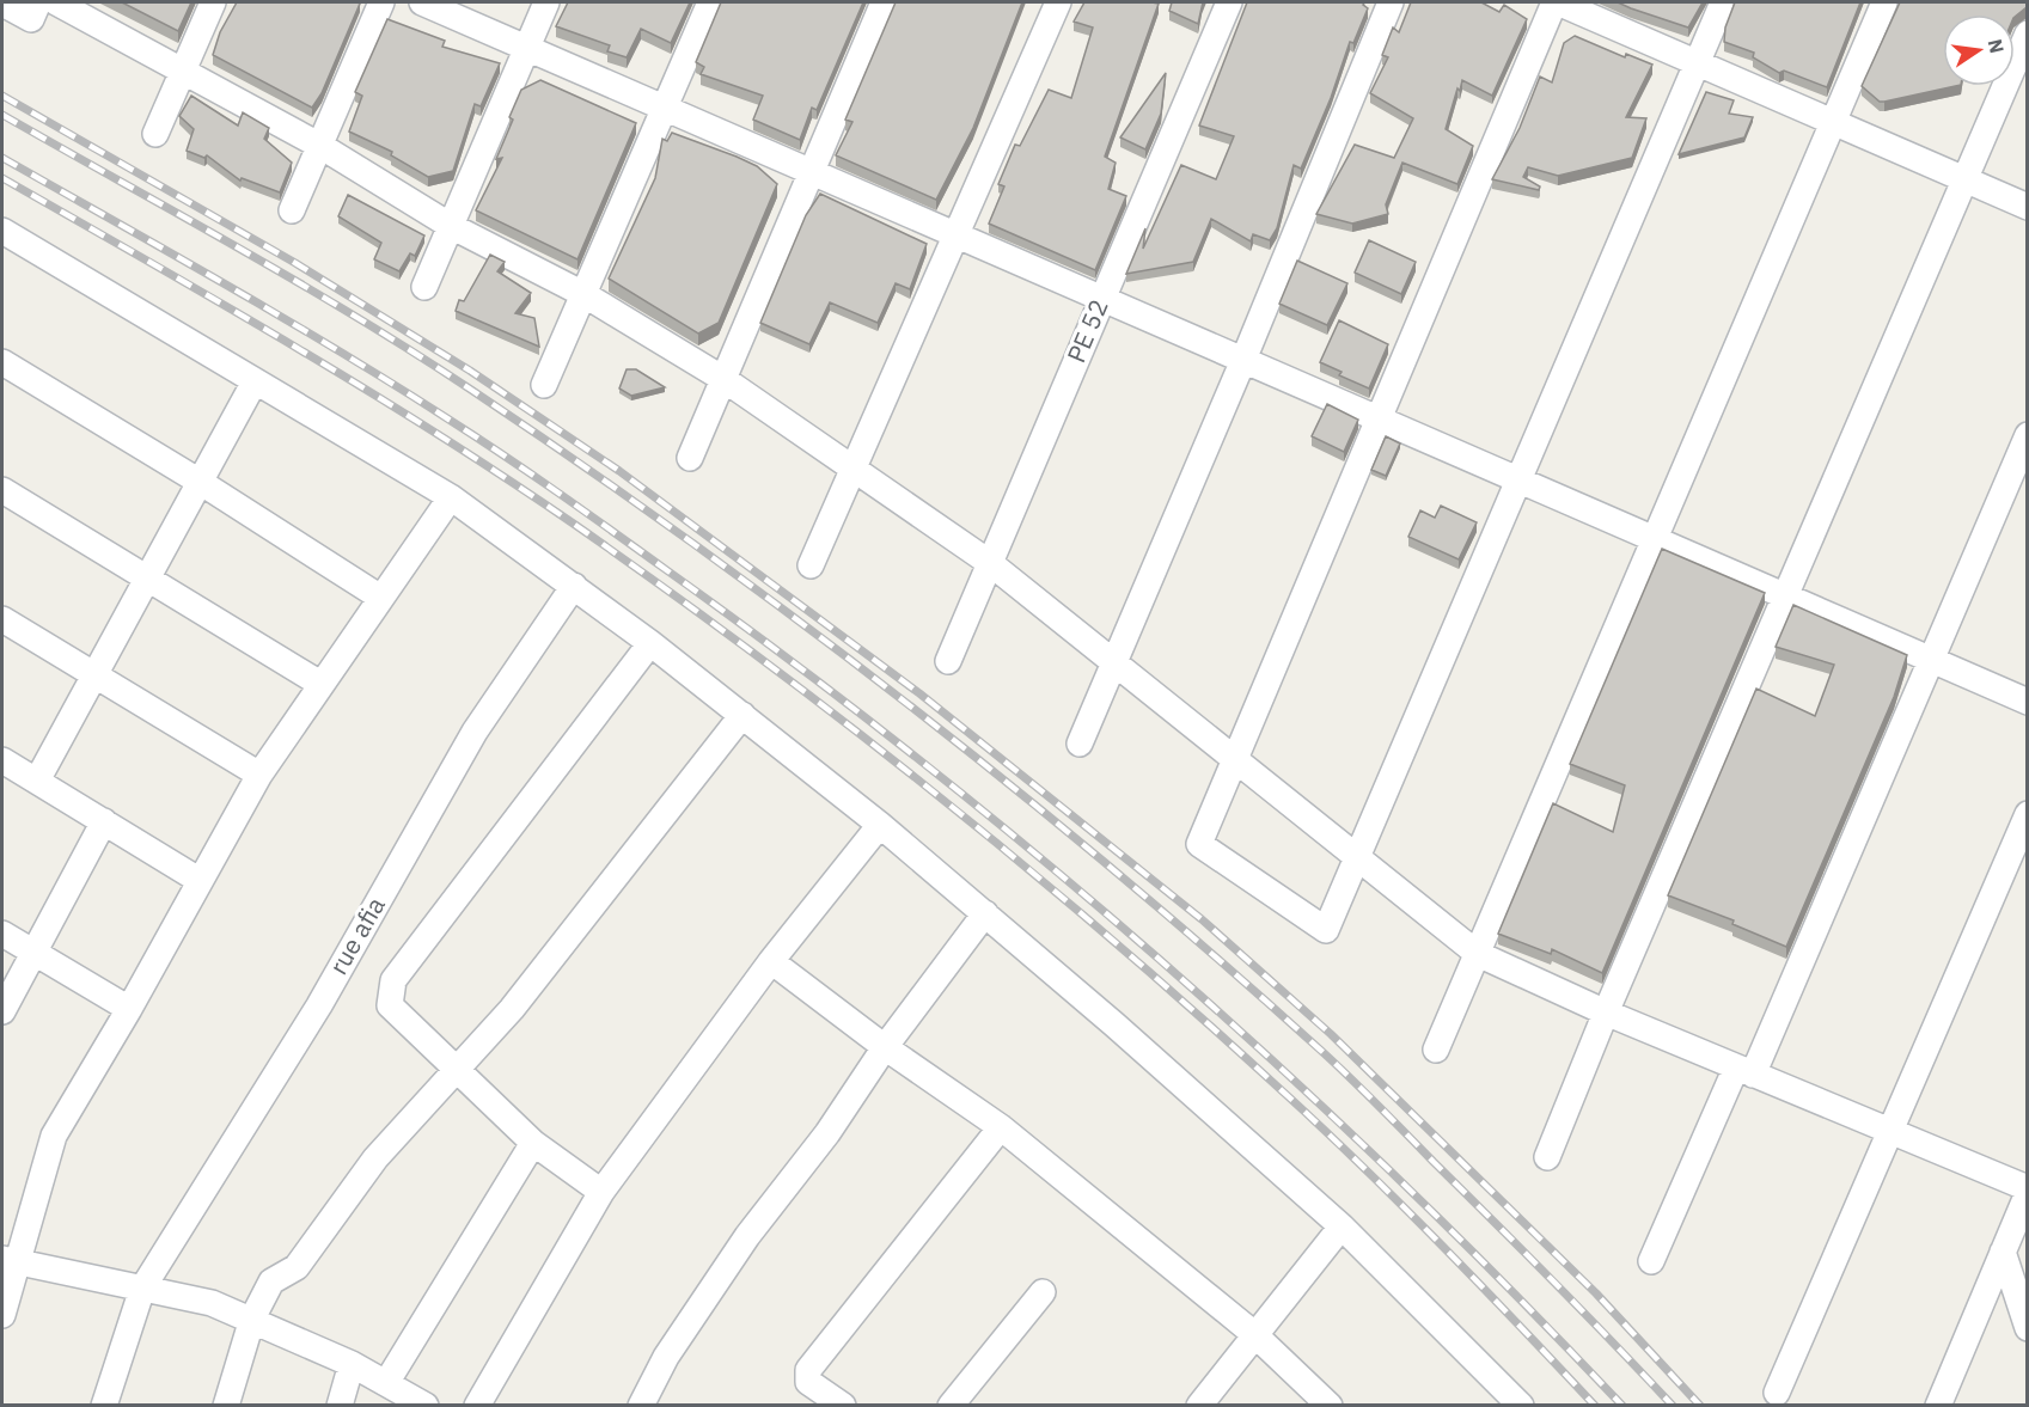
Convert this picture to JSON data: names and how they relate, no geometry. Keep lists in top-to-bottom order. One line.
{"streets":{"street":["PE 52","rue afia"]},"north":"right"}
